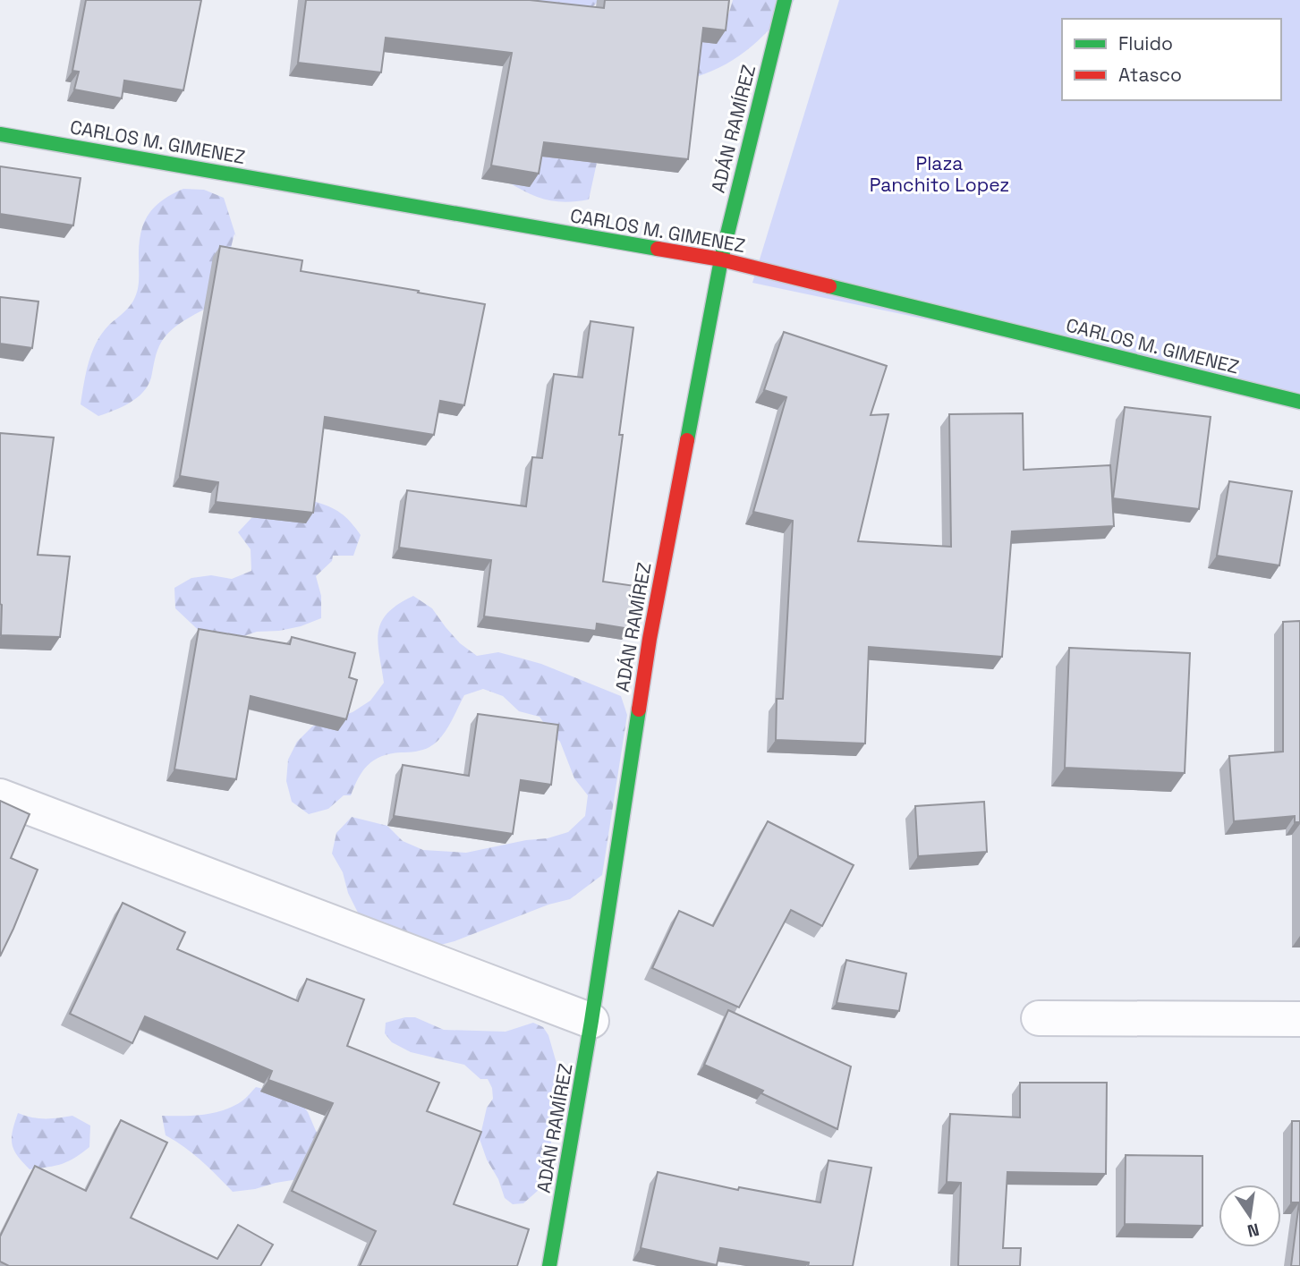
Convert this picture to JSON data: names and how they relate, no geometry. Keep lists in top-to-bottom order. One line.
{"streets":{"street":["ADÁN RAMÍREZ","CARLOS M. GIMENEZ"]},"crossings":[["ADÁN RAMÍREZ","CARLOS M. GIMENEZ"]],"parks":["Plaza Panchito Lopez"],"legend":["Fluido","Atasco"],"north":"bottom"}
